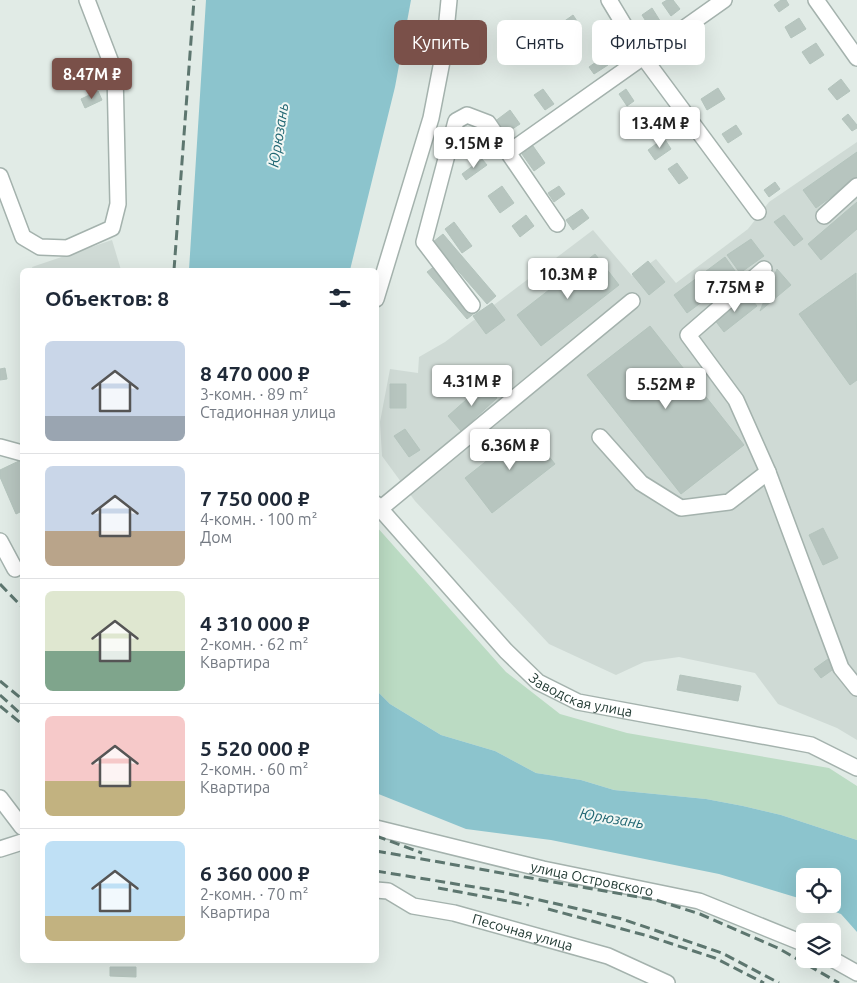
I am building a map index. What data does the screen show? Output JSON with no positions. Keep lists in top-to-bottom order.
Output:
{
  "streets": {
    "street": ["Заводская улица", "улица Островского", "Песочная улица"]
  },
  "water": ["Юрюзань"],
  "page": {
    "chip": ["Купить", "Снять", "Фильтры"],
    "price": [
      "8.47M ₽",
      "13.4M ₽",
      "9.15M ₽",
      "10.3M ₽",
      "7.75M ₽",
      "4.31M ₽",
      "5.52M ₽",
      "6.36M ₽"
    ],
    "heading": "Объектов: 8",
    "list": [
      {
        "name": "8 470 000 ₽",
        "note": "3-комн. · 89 m² · Стадионная улица"
      },
      {
        "name": "7 750 000 ₽",
        "note": "4-комн. · 100 m² · Дом"
      },
      {
        "name": "4 310 000 ₽",
        "note": "2-комн. · 62 m² · Квартира"
      },
      {
        "name": "5 520 000 ₽",
        "note": "2-комн. · 60 m² · Квартира"
      },
      {
        "name": "6 360 000 ₽",
        "note": "2-комн. · 70 m² · Квартира"
      }
    ]
  }
}
